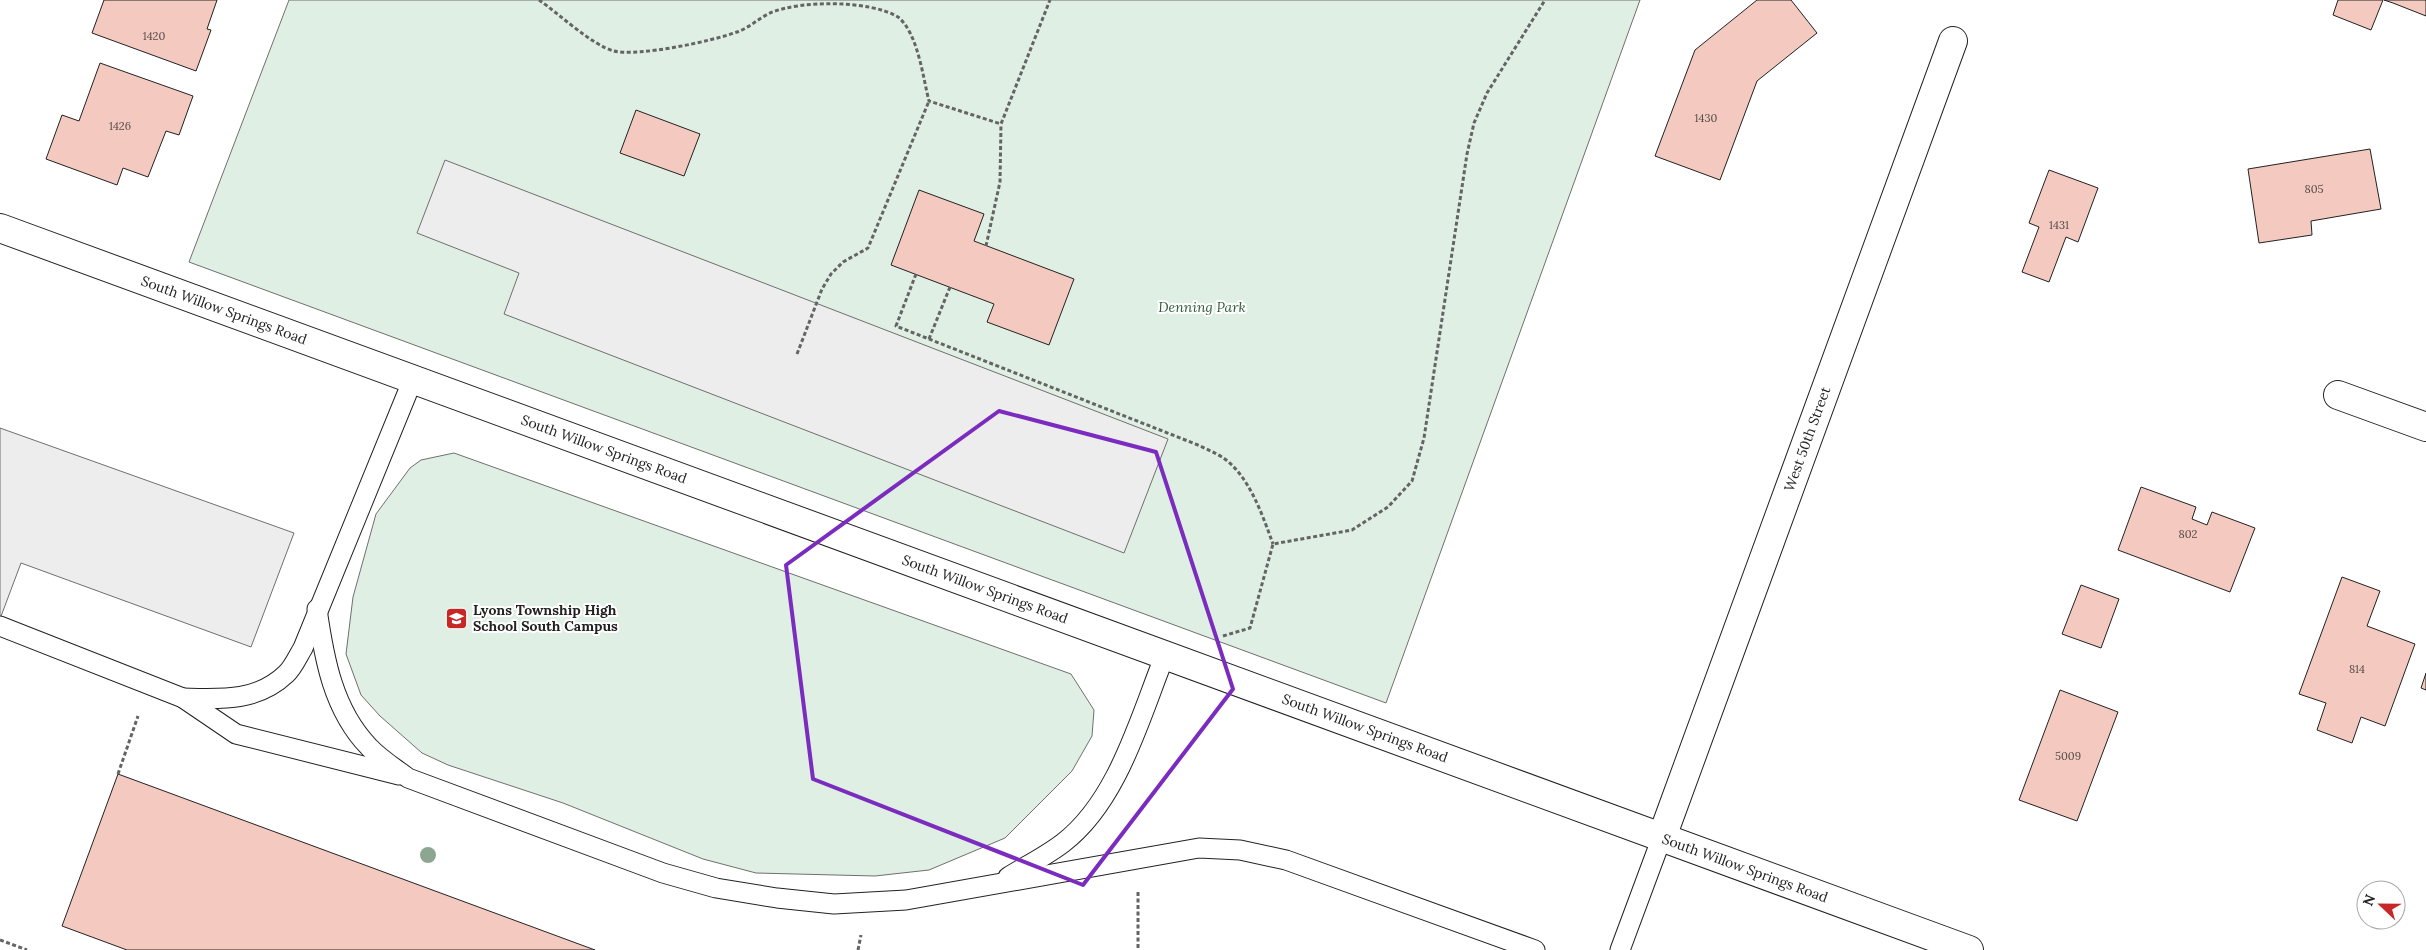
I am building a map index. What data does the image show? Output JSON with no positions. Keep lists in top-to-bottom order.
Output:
{
  "streets": {
    "street": ["South Willow Springs Road", "West 50th Street"]
  },
  "crossings": [
    ["South Willow Springs Road", "West 50th Street"]
  ],
  "parks": ["Denning Park"],
  "places": {
    "school or university": ["Lyons Township High School South Campus"]
  },
  "house_numbers": [
    "1420",
    "1430",
    "1426",
    "805",
    "1431",
    "802",
    "814",
    "5009"
  ],
  "north": "left"
}
